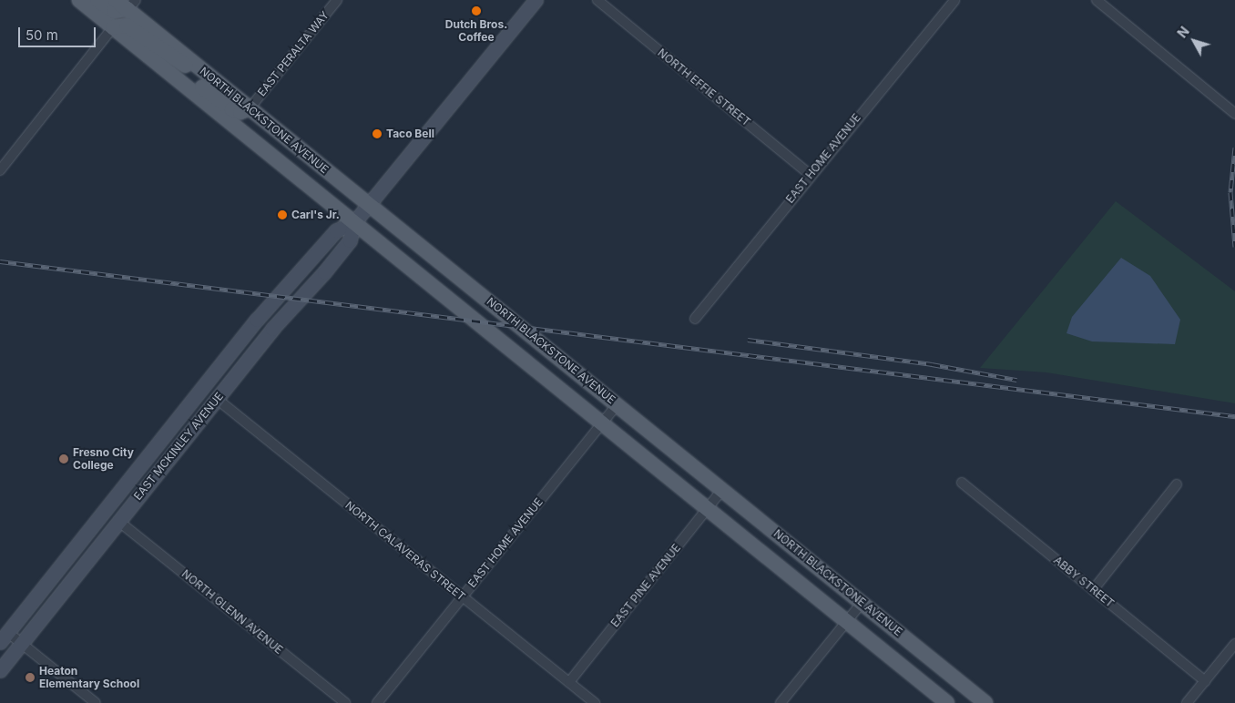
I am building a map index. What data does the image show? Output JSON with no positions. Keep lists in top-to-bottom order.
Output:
{
  "streets": {
    "main road": ["NORTH BLACKSTONE AVENUE", "EAST MCKINLEY AVENUE"],
    "street": [
      "EAST PERALTA WAY",
      "NORTH EFFIE STREET",
      "EAST HOME AVENUE",
      "NORTH CALAVERAS STREET",
      "ABBY STREET",
      "EAST PINE AVENUE",
      "NORTH GLENN AVENUE"
    ]
  },
  "crossings": [
    ["EAST PERALTA WAY", "NORTH BLACKSTONE AVENUE"],
    ["NORTH EFFIE STREET", "EAST HOME AVENUE"],
    ["NORTH BLACKSTONE AVENUE", "EAST HOME AVENUE"],
    ["NORTH BLACKSTONE AVENUE", "EAST MCKINLEY AVENUE"],
    ["NORTH BLACKSTONE AVENUE", "EAST PINE AVENUE"],
    ["EAST HOME AVENUE", "NORTH CALAVERAS STREET"],
    ["EAST MCKINLEY AVENUE", "NORTH CALAVERAS STREET"],
    ["EAST MCKINLEY AVENUE", "NORTH GLENN AVENUE"],
    ["NORTH CALAVERAS STREET", "EAST PINE AVENUE"]
  ],
  "places": [
    "Dutch Bros. Coffee",
    "Taco Bell",
    "Carl's Jr.",
    "Fresno City College",
    "Heaton Elementary School"
  ],
  "scale_bar": "50 m",
  "north": "top left"
}
